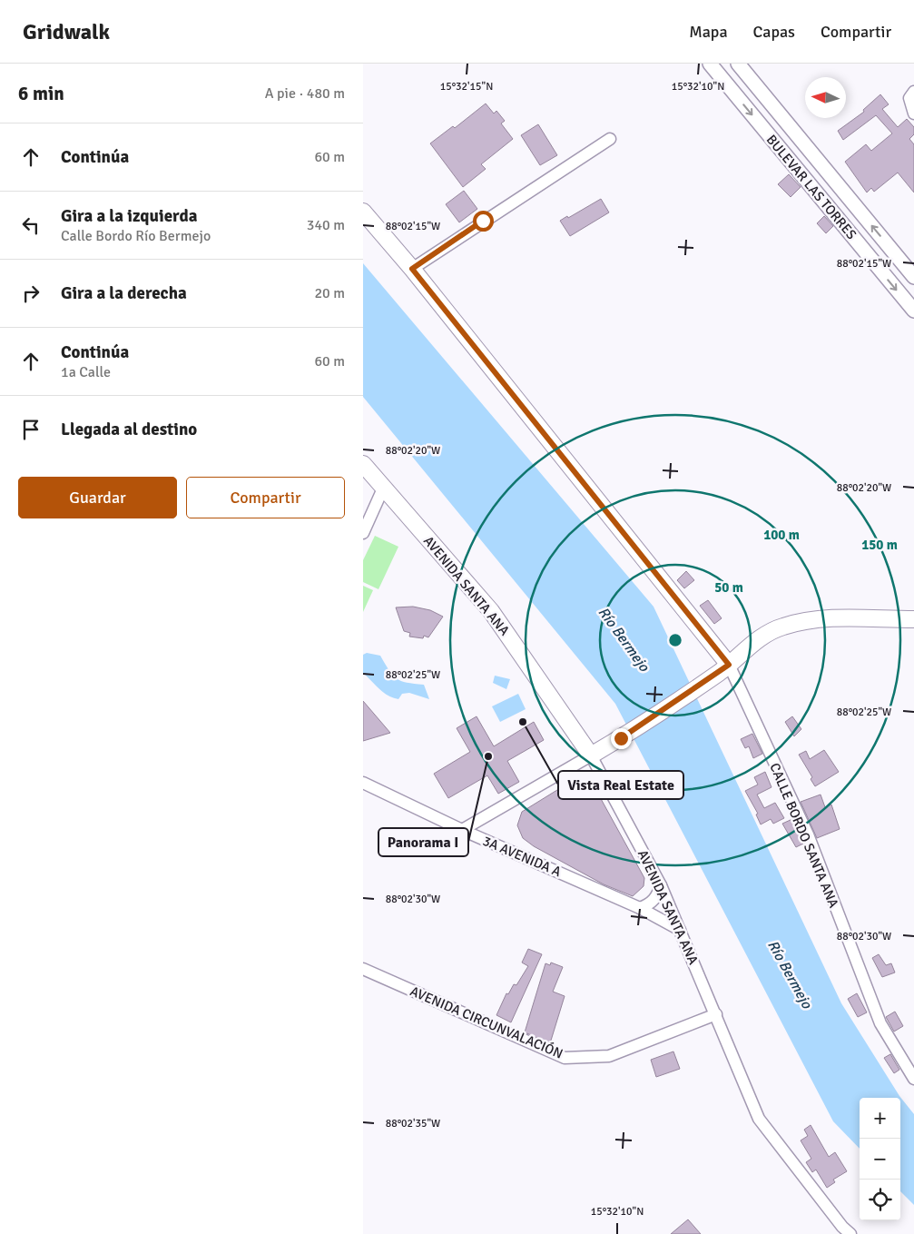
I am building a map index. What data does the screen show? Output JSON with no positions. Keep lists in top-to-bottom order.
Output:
{
  "streets": {
    "main road": ["AVENIDA SANTA ANA"],
    "street": [
      "BULEVAR LAS TORRES",
      "CALLE BORDO SANTA ANA",
      "3A AVENIDA A",
      "AVENIDA CIRCUNVALACIÓN"
    ]
  },
  "crossings": [
    ["AVENIDA SANTA ANA", "3A AVENIDA A"],
    ["AVENIDA SANTA ANA", "AVENIDA CIRCUNVALACIÓN"]
  ],
  "water": ["Río Bermejo"],
  "places": ["Vista Real Estate", "Panorama I"],
  "north": "left",
  "page": {
    "header": "Gridwalk",
    "nav": ["Mapa", "Capas", "Compartir"],
    "heading": ["6 min", "A pie · 480 m"],
    "list": [
      ["Continúa", "60 m"],
      ["Gira a la izquierda", "Calle Bordo Río Bermejo", "340 m"],
      ["Gira a la derecha", "20 m"],
      ["Continúa", "1a Calle", "60 m"],
      "Llegada al destino"
    ],
    "buttons": ["Guardar", "Compartir"],
    "map_buttons": ["+", "−"]
  },
  "coordinates": [
    "15°32'15\"N",
    "15°32'10\"N",
    "88°02'15\"W",
    "88°02'20\"W",
    "88°02'25\"W",
    "88°02'30\"W",
    "88°02'35\"W"
  ],
  "rings": ["100 m", "150 m", "50 m"]
}
